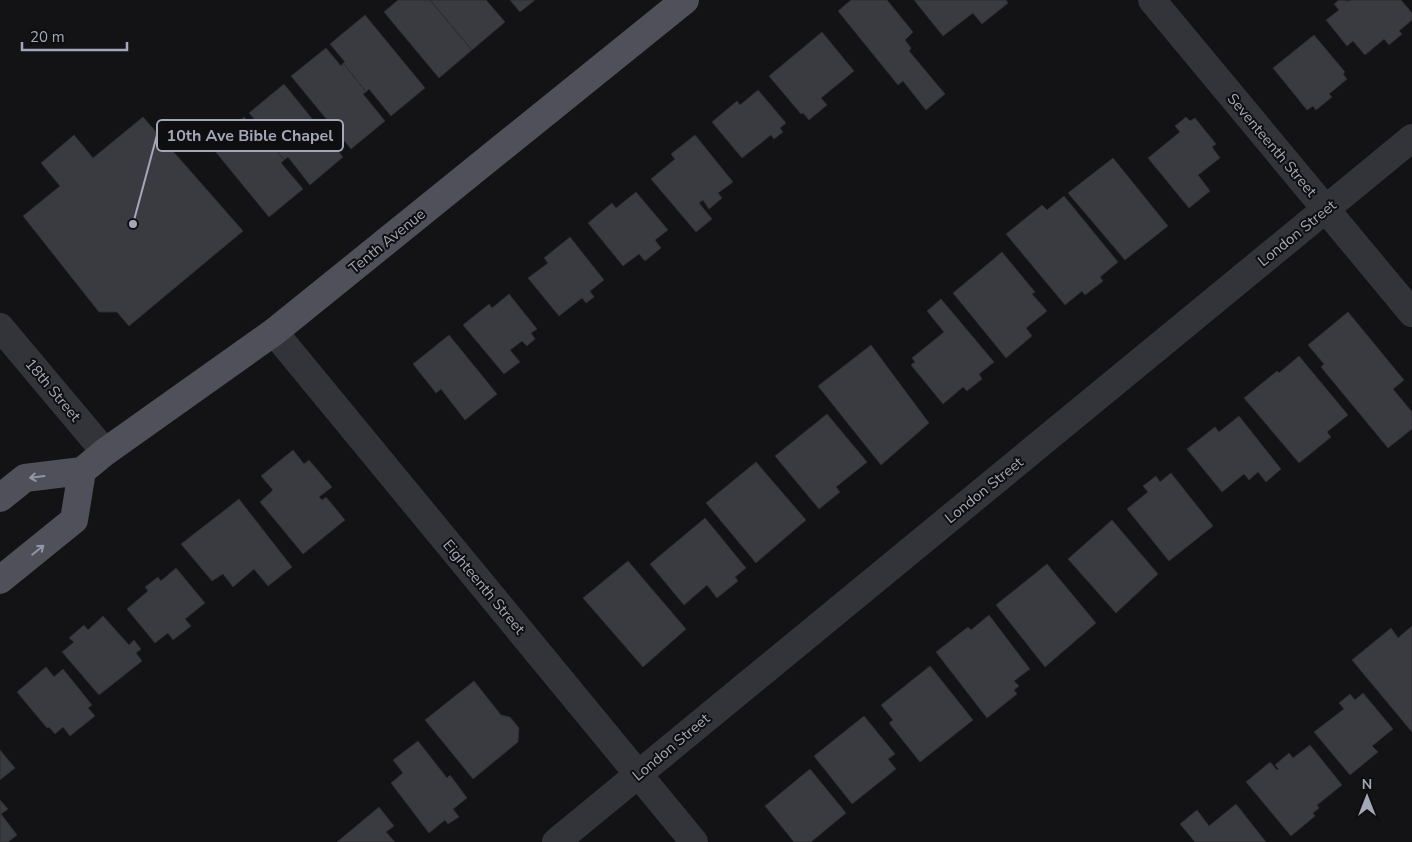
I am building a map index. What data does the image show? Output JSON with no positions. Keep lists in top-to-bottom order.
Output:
{
  "streets": {
    "main road": ["Tenth Avenue"],
    "street": [
      "Seventeenth Street",
      "London Street",
      "18th Street",
      "Eighteenth Street"
    ]
  },
  "crossings": [
    ["Seventeenth Street", "London Street"],
    ["London Street", "Eighteenth Street"],
    ["Tenth Avenue", "18th Street"],
    ["Tenth Avenue", "Eighteenth Street"]
  ],
  "places": ["10th Ave Bible Chapel"],
  "scale_bar": "20 m",
  "north": "top"
}
